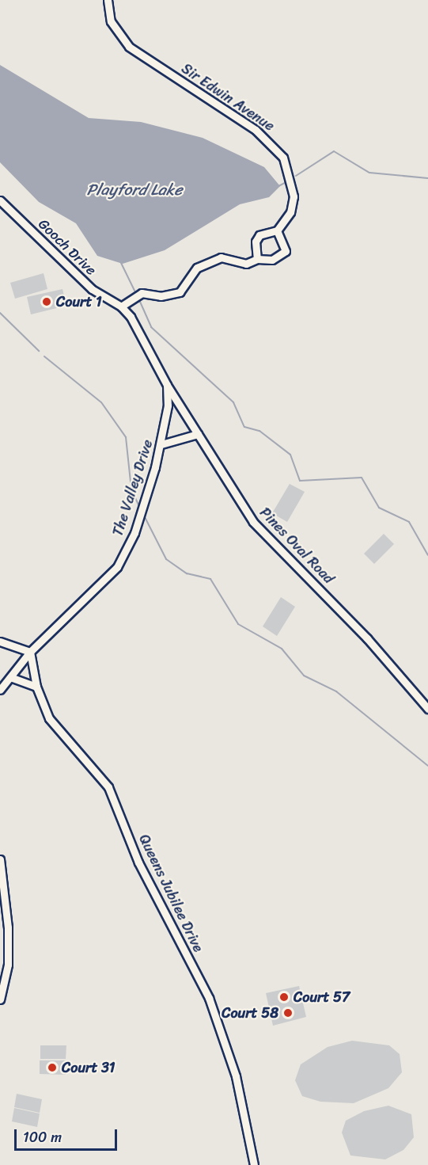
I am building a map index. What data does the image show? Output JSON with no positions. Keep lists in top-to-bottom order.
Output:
{
  "streets": {
    "street": [
      "Sir Edwin Avenue",
      "Gooch Drive",
      "The Valley Drive",
      "Pines Oval Road",
      "Queens Jubilee Drive"
    ]
  },
  "crossings": [
    ["The Valley Drive", "Pines Oval Road"],
    ["The Valley Drive", "Queens Jubilee Drive"]
  ],
  "water": ["Playford Lake"],
  "places": [
    "Court 1",
    "Court 57",
    "Court 58",
    "Court 31"
  ],
  "scale_bar": "100 m"
}
